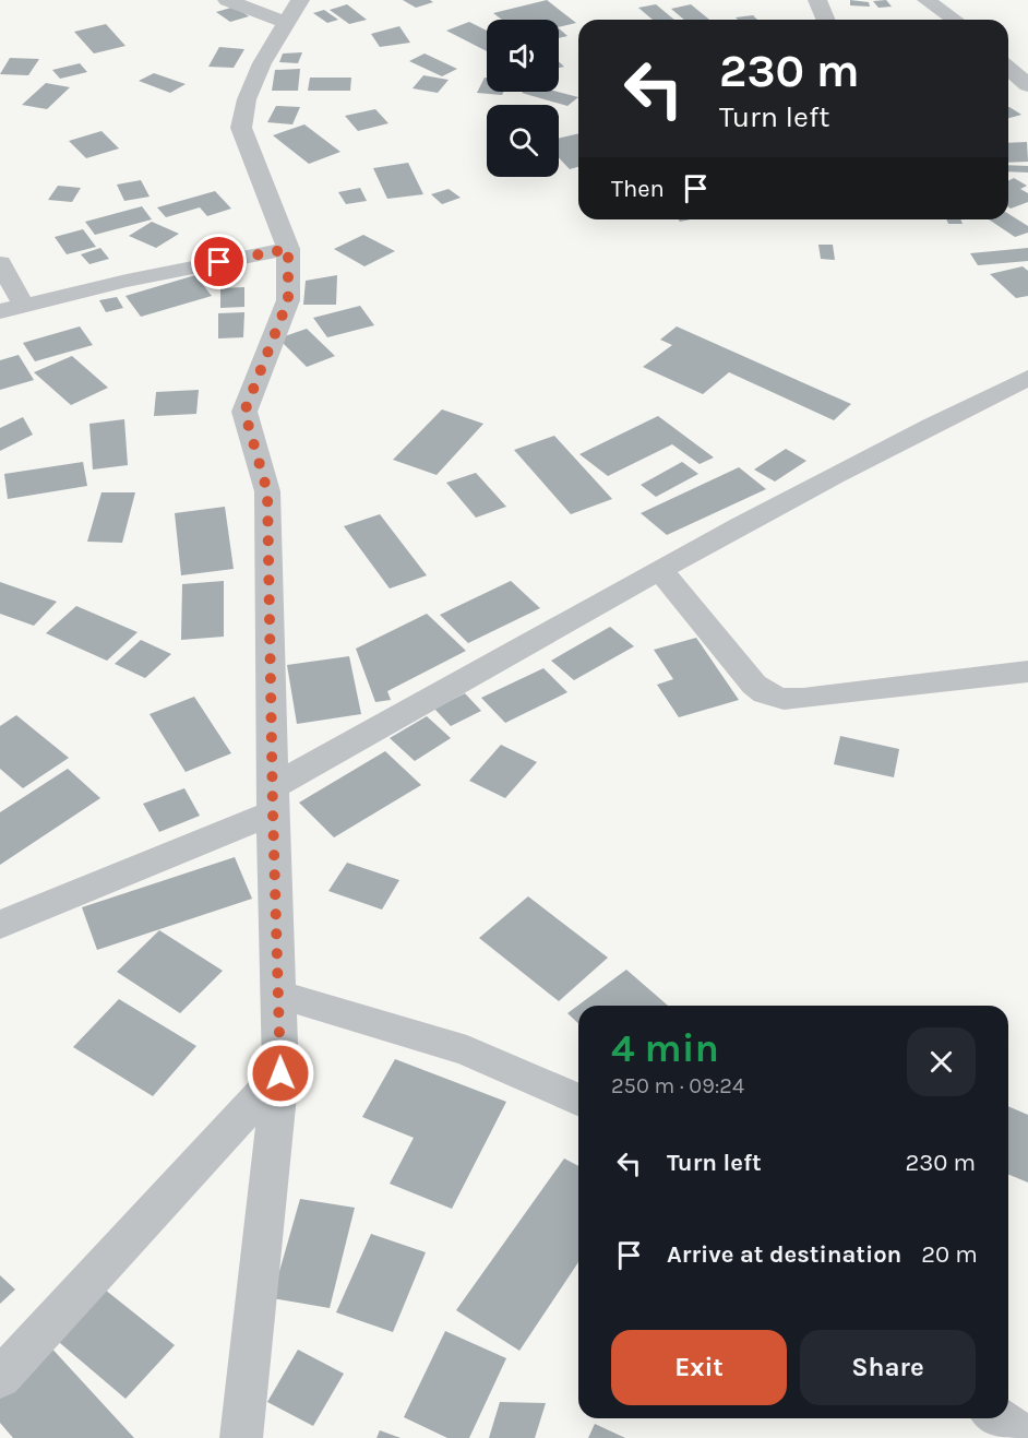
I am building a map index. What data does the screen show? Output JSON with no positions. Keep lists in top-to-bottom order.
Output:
{
  "page": {
    "turn": ["230 m", "Turn left"],
    "then": "Then",
    "heading": ["4 min", "250 m · 09:24"],
    "list": [
      {
        "name": "Turn left",
        "value": "230 m"
      },
      {
        "name": "Arrive at destination",
        "value": "20 m"
      }
    ],
    "buttons": ["Exit", "Share"]
  }
}
